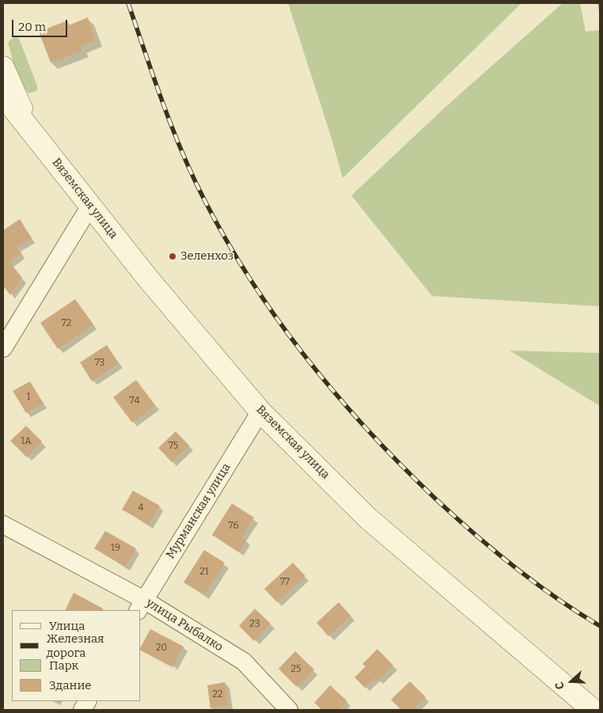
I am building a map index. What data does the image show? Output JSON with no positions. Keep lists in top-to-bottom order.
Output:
{
  "streets": {
    "main road": ["Вяземская улица"],
    "street": ["Мурманская улица", "улица Рыбалко"]
  },
  "crossings": [
    ["Вяземская улица", "Мурманская улица"],
    ["Мурманская улица", "улица Рыбалко"]
  ],
  "places": ["Зеленхоз"],
  "house_numbers": [
    "72",
    "73",
    "1",
    "74",
    "1А",
    "75",
    "4",
    "76",
    "19",
    "21",
    "77",
    "23",
    "20",
    "25",
    "22"
  ],
  "legend": [
    "Улица",
    "Железная дорога",
    "Парк",
    "Здание"
  ],
  "scale_bar": "20 m",
  "north": "left"
}
